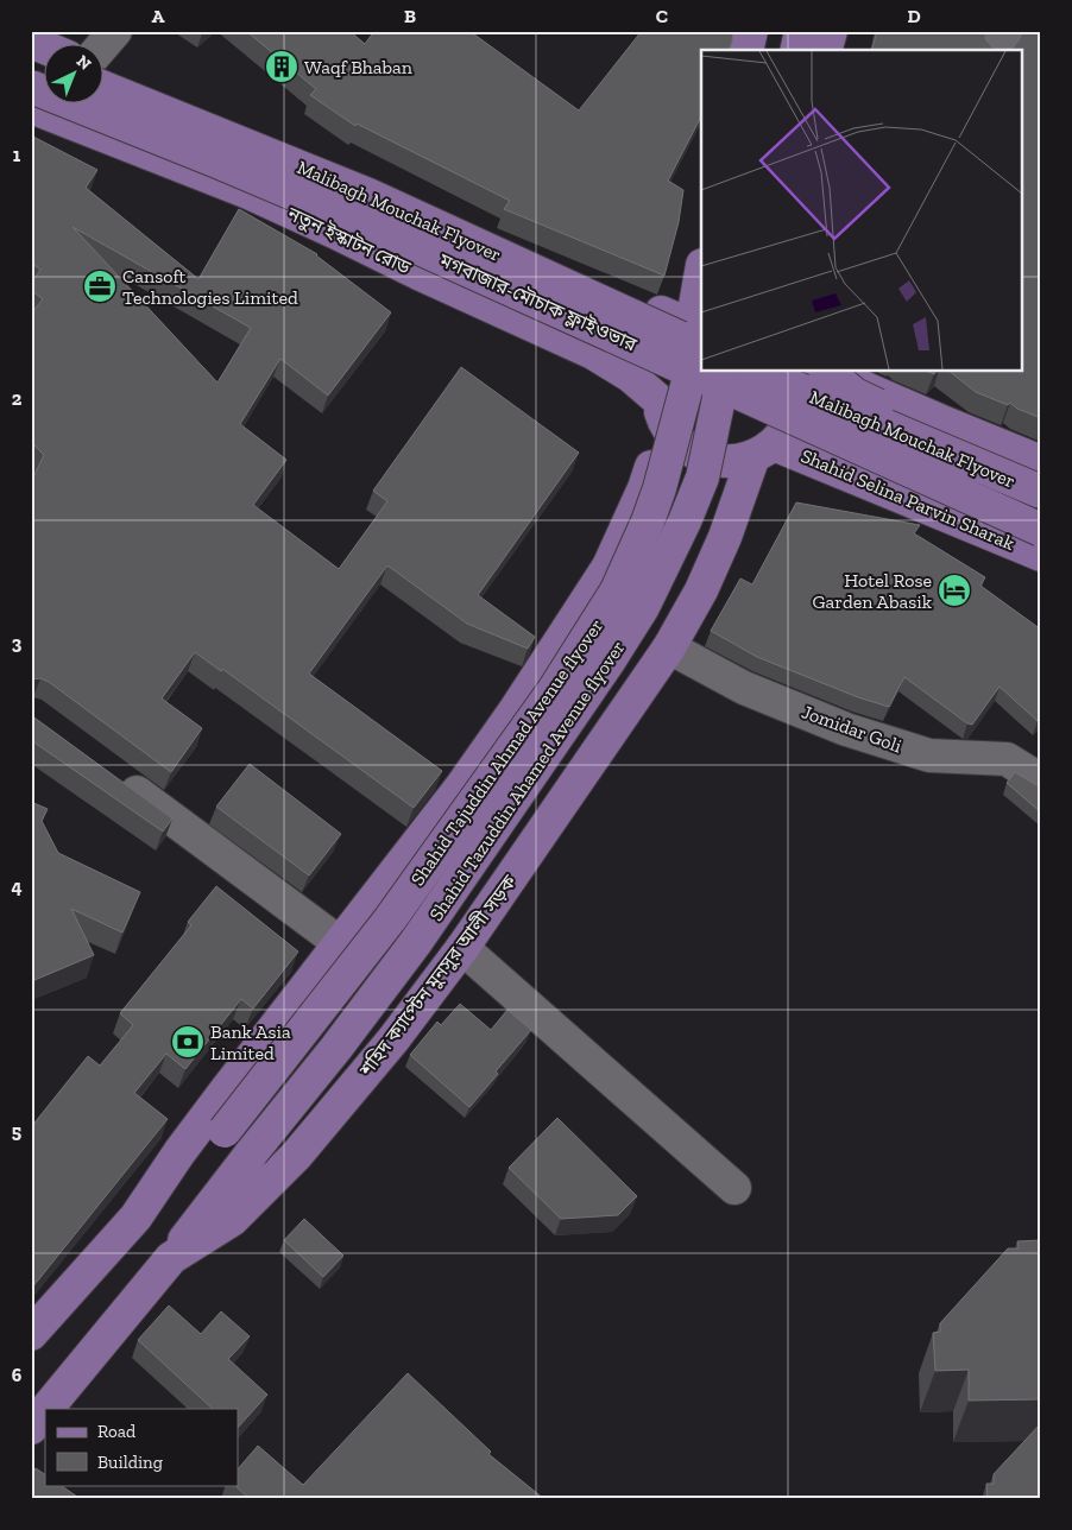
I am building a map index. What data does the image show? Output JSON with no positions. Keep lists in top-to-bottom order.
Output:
{
  "streets": {
    "main road": [
      "Malibagh Mouchak Flyover",
      "নতুন ইস্কাটন রোড",
      "মগবাজার-মৌচাক ফ্লাইওভার",
      "Shahid Selina Parvin Sharak",
      "Shahid Tajuddin Ahmad Avenue flyover",
      "Shahid Tazuddin Ahamed Avenue flyover",
      "শহিদ ক্যাপ্টেন মুনসুর আলী সড়ক"
    ],
    "street": ["Jomidar Goli"]
  },
  "crossings": [
    ["Malibagh Mouchak Flyover", "Shahid Tajuddin Ahmad Avenue flyover"],
    ["নতুন ইস্কাটন রোড", "Shahid Selina Parvin Sharak"],
    ["নতুন ইস্কাটন রোড", "শহিদ ক্যাপ্টেন মুনসুর আলী সড়ক"],
    ["Shahid Selina Parvin Sharak", "শহিদ ক্যাপ্টেন মুনসুর আলী সড়ক"],
    ["Jomidar Goli", "শহিদ ক্যাপ্টেন মুনসুর আলী সড়ক"],
    ["Shahid Tazuddin Ahamed Avenue flyover", "শহিদ ক্যাপ্টেন মুনসুর আলী সড়ক"]
  ],
  "places": {
    "building": ["Waqf Bhaban"],
    "office": ["Cansoft Technologies Limited"],
    "hotel": ["Hotel Rose Garden Abasik"],
    "bank": ["Bank Asia Limited"]
  },
  "legend": ["Road", "Building"],
  "north": "top right",
  "grid": {
    "columns": [
      "A",
      "B",
      "C",
      "D"
    ],
    "rows": [
      "1",
      "2",
      "3",
      "4",
      "5",
      "6"
    ]
  }
}
